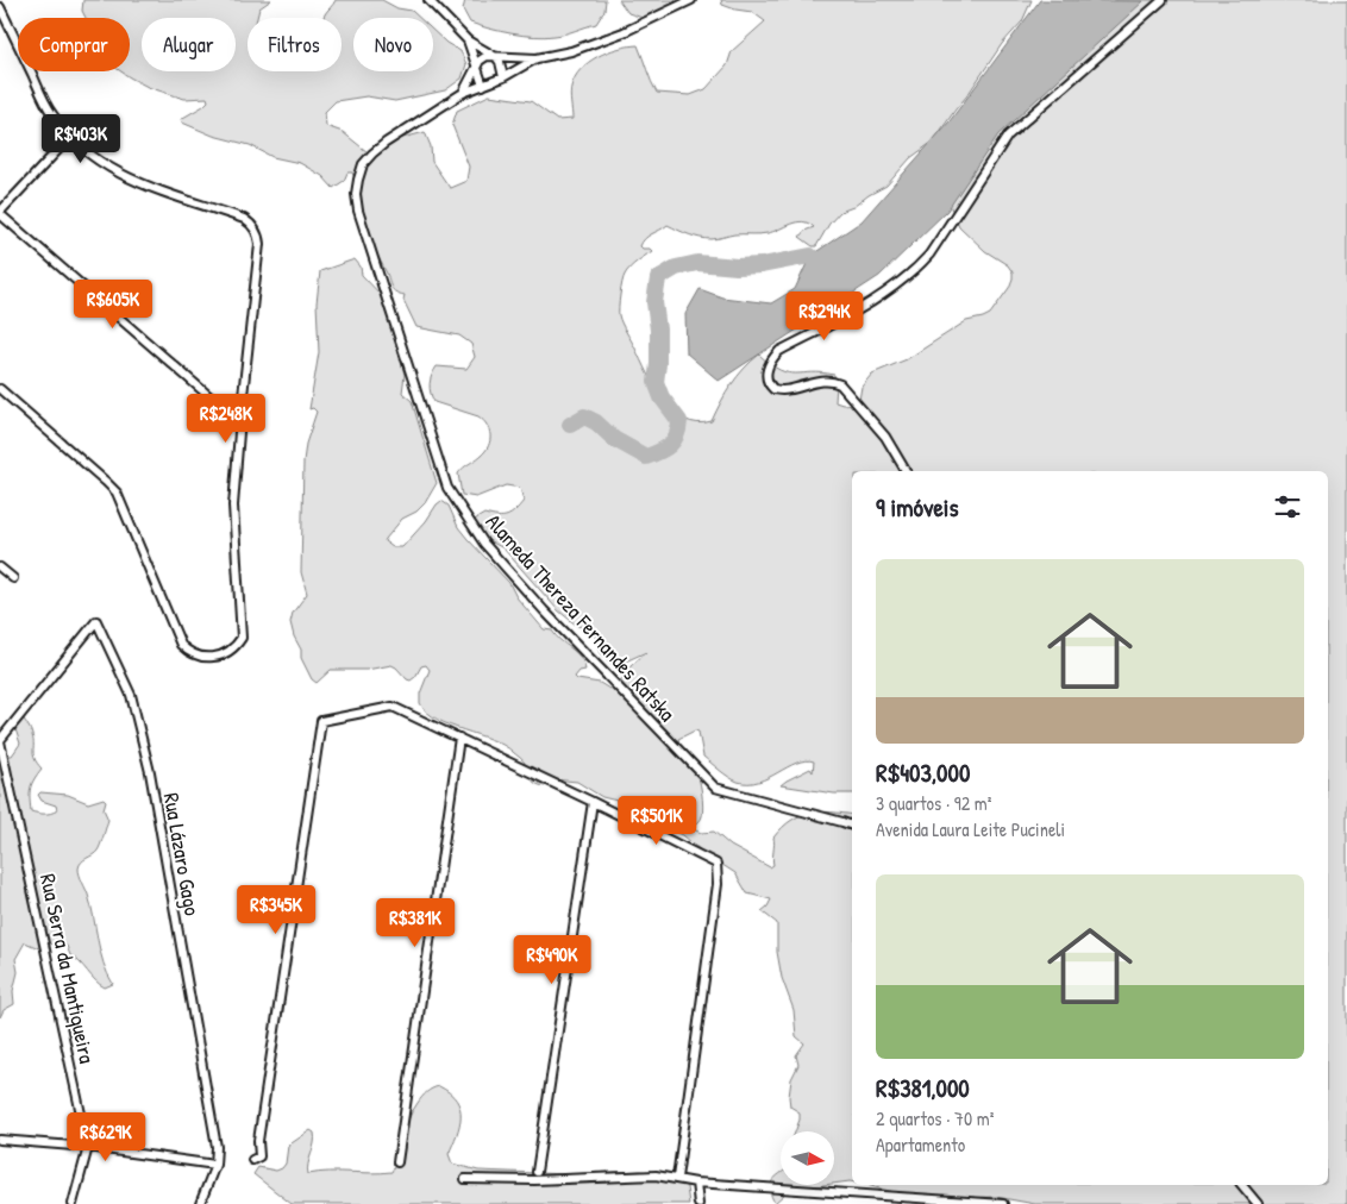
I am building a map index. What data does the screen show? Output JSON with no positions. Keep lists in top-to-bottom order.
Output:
{
  "streets": {
    "street": ["Alameda Thereza Fernandes Ratska", "Rua Lázaro Gago", "Rua Serra da Mantiqueira"]
  },
  "crossings": [
    ["Rua Lázaro Gago", "Rua Serra da Mantiqueira"]
  ],
  "north": "right",
  "page": {
    "chip": [
      "Comprar",
      "Alugar",
      "Filtros",
      "Novo"
    ],
    "price": [
      "R$403K",
      "R$605K",
      "R$294K",
      "R$248K",
      "R$501K",
      "R$345K",
      "R$381K",
      "R$490K",
      "R$629K"
    ],
    "heading": "9 imóveis",
    "list": [
      {
        "name": "R$403,000",
        "note": "3 quartos · 92 m² · Avenida Laura Leite Pucineli"
      },
      {
        "name": "R$381,000",
        "note": "2 quartos · 70 m² · Apartamento"
      }
    ]
  }
}
